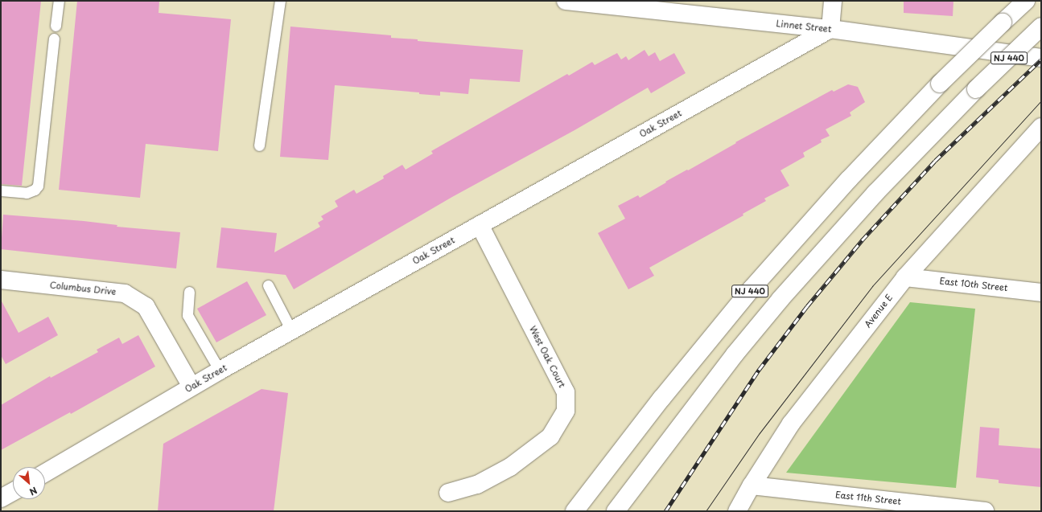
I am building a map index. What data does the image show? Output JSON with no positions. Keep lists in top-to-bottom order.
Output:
{
  "streets": {
    "main road": [
      "Linnet Street",
      "NJ 440",
      "Oak Street",
      "East 10th Street",
      "Columbus Drive",
      "Avenue E",
      "West Oak Court",
      "East 11th Street"
    ]
  },
  "crossings": [
    ["Linnet Street", "Oak Street"],
    ["Oak Street", "Columbus Drive"],
    ["Oak Street", "West Oak Court"],
    ["East 10th Street", "Avenue E"],
    ["Avenue E", "East 11th Street"]
  ],
  "north": "bottom right"
}
